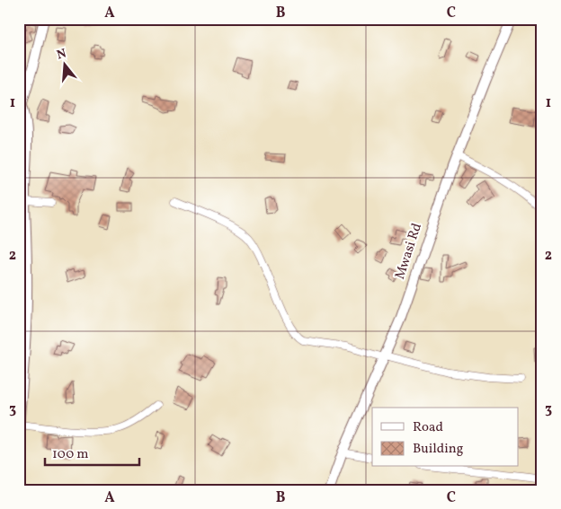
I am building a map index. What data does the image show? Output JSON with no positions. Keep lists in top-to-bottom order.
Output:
{
  "streets": {
    "street": ["Mwasi Rd"]
  },
  "legend": ["Road", "Building"],
  "scale_bar": "100 m",
  "north": "top",
  "grid": {
    "columns": ["A", "B", "C"],
    "rows": ["1", "2", "3"]
  }
}
